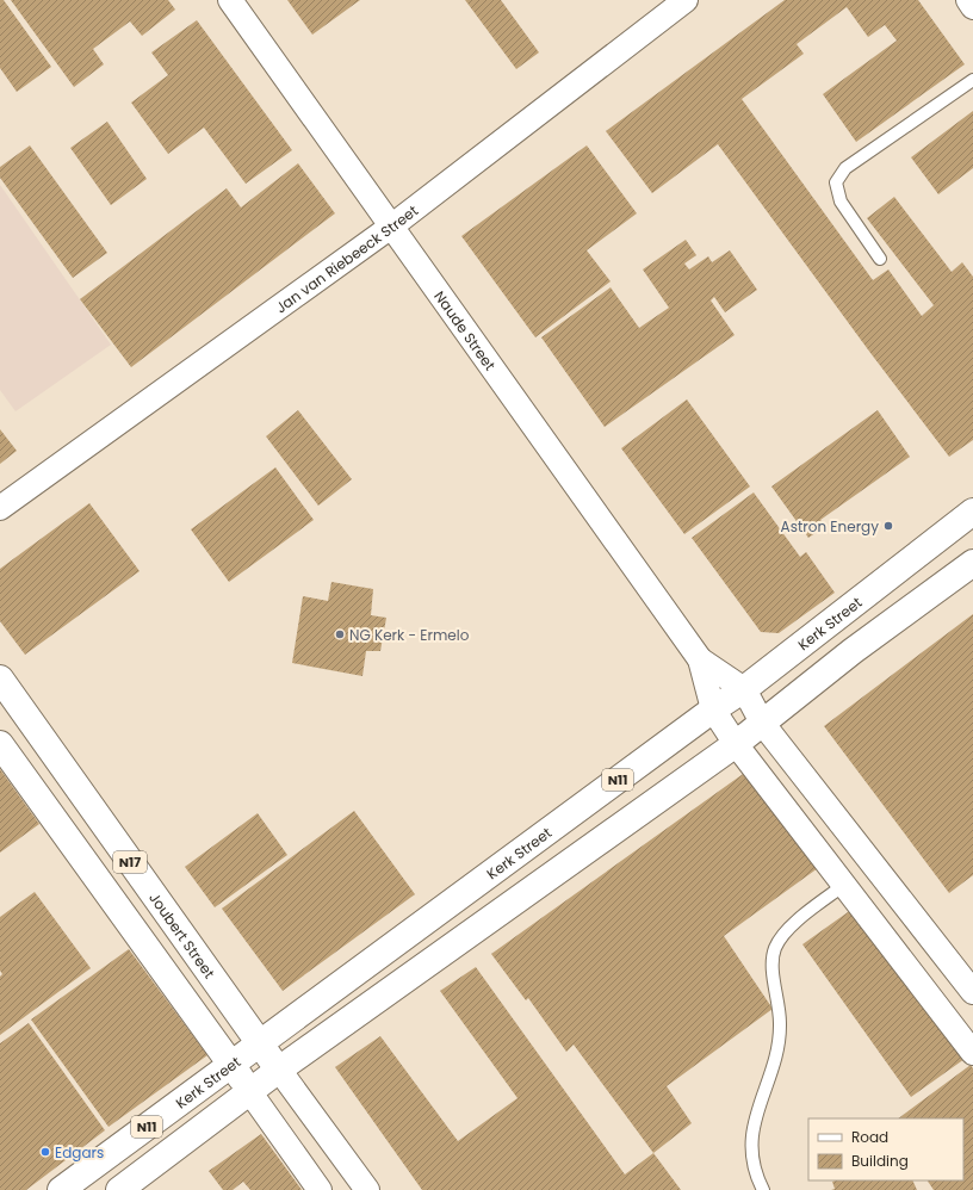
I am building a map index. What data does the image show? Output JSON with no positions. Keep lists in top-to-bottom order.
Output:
{
  "streets": {
    "highway": [
      "Kerk Street",
      "N11",
      "N17",
      "Joubert Street"
    ],
    "street": ["Jan van Riebeeck Street", "Naude Street"]
  },
  "crossings": [
    ["Jan van Riebeeck Street", "Naude Street"],
    ["Naude Street", "Kerk Street"],
    ["Naude Street", "N11"],
    ["Kerk Street", "N17"],
    ["Kerk Street", "Joubert Street"],
    ["N11", "N17"],
    ["N11", "Joubert Street"]
  ],
  "places": ["Astron Energy", "NG Kerk - Ermelo", "Edgars"],
  "legend": ["Road", "Building"]
}
